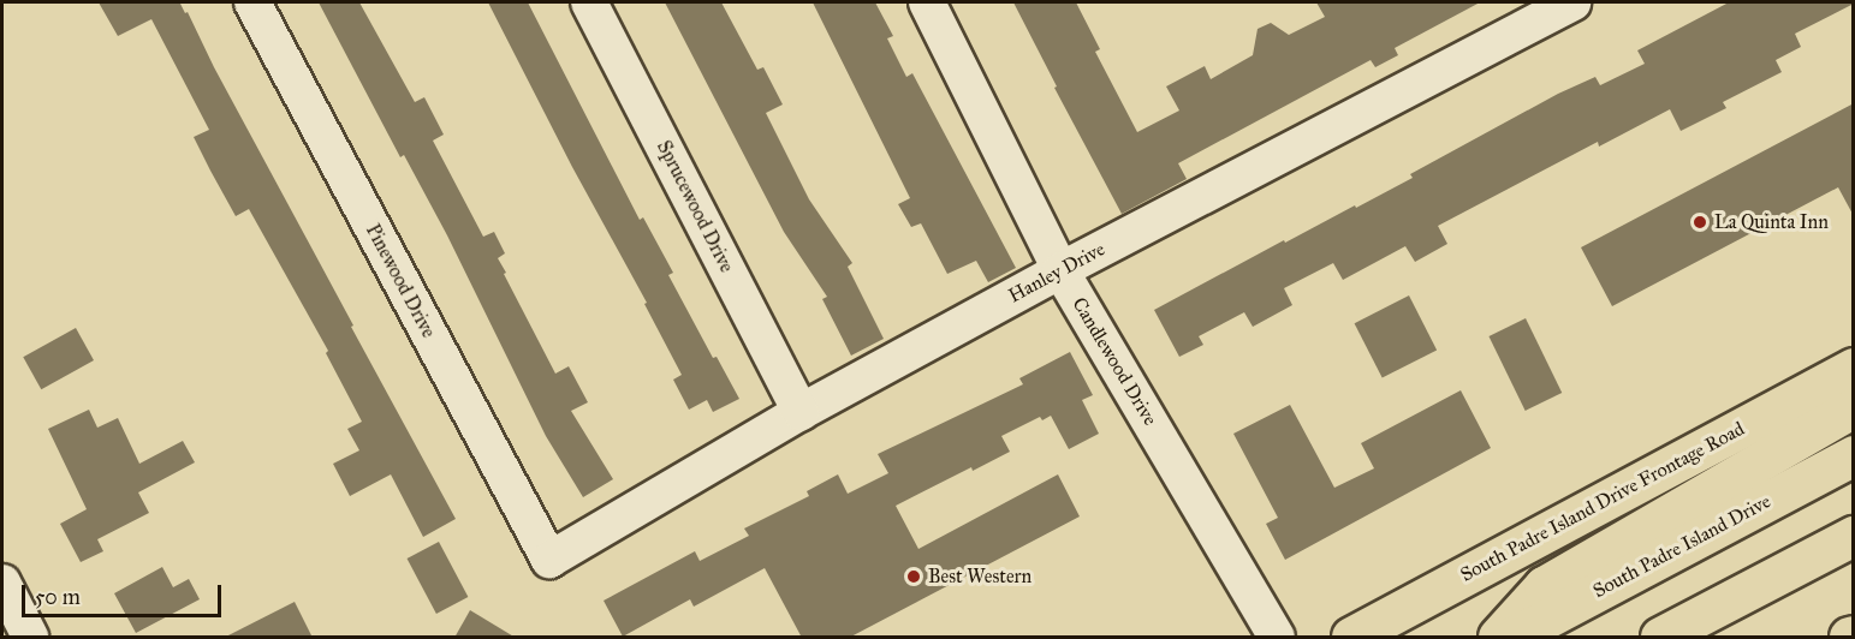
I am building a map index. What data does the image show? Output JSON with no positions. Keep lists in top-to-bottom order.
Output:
{
  "streets": {
    "main road": ["South Padre Island Drive Frontage Road", "South Padre Island Drive"],
    "street": [
      "Sprucewood Drive",
      "Hanley Drive",
      "Pinewood Drive",
      "Candlewood Drive"
    ]
  },
  "crossings": [
    ["Sprucewood Drive", "Hanley Drive"],
    ["Hanley Drive", "Pinewood Drive"],
    ["Hanley Drive", "Candlewood Drive"]
  ],
  "places": ["La Quinta Inn", "Best Western"],
  "scale_bar": "50 m"
}
